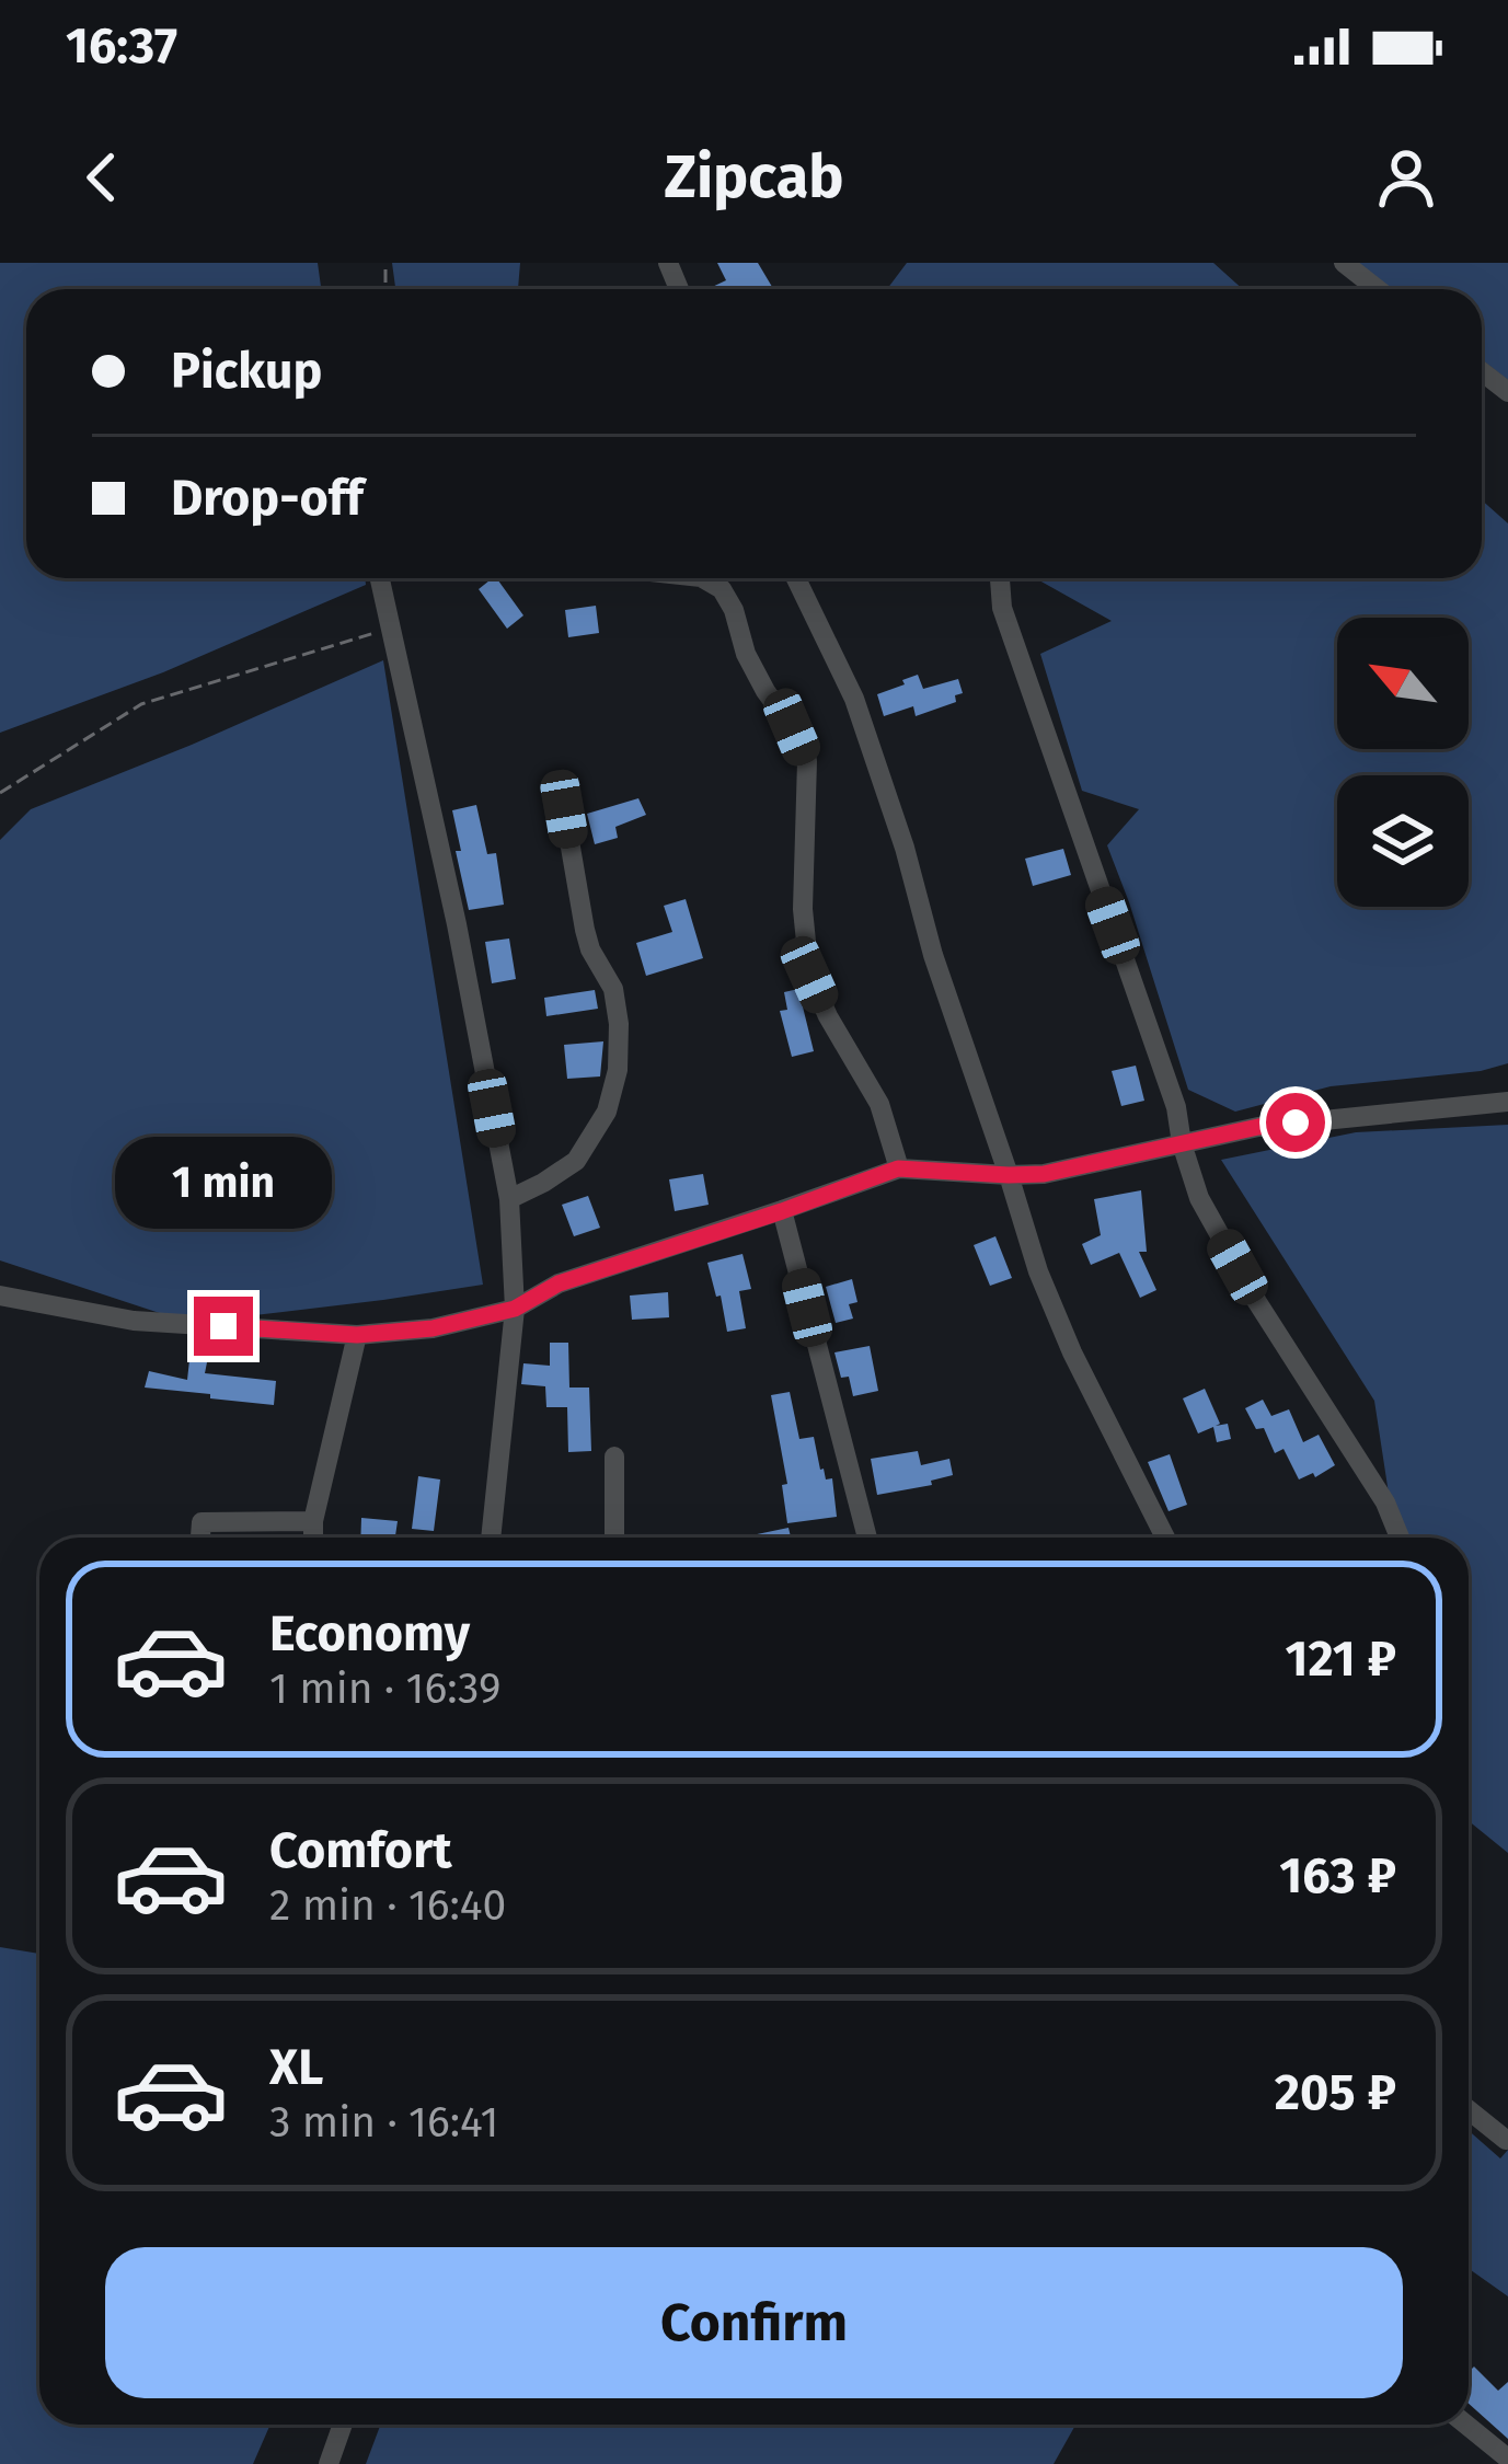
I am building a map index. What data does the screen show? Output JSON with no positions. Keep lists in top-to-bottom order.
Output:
{
  "north": "top left",
  "page": {
    "status": "16:37",
    "header": "Zipcab",
    "banner": ["Pickup", "Drop-off"],
    "bubble": "1 min",
    "list": [
      {
        "name": "Economy",
        "note": "1 min · 16:39",
        "value": "121 ₽"
      },
      {
        "name": "Comfort",
        "note": "2 min · 16:40",
        "value": "163 ₽"
      },
      {
        "name": "XL",
        "note": "3 min · 16:41",
        "value": "205 ₽"
      }
    ],
    "buttons": "Confirm"
  }
}
